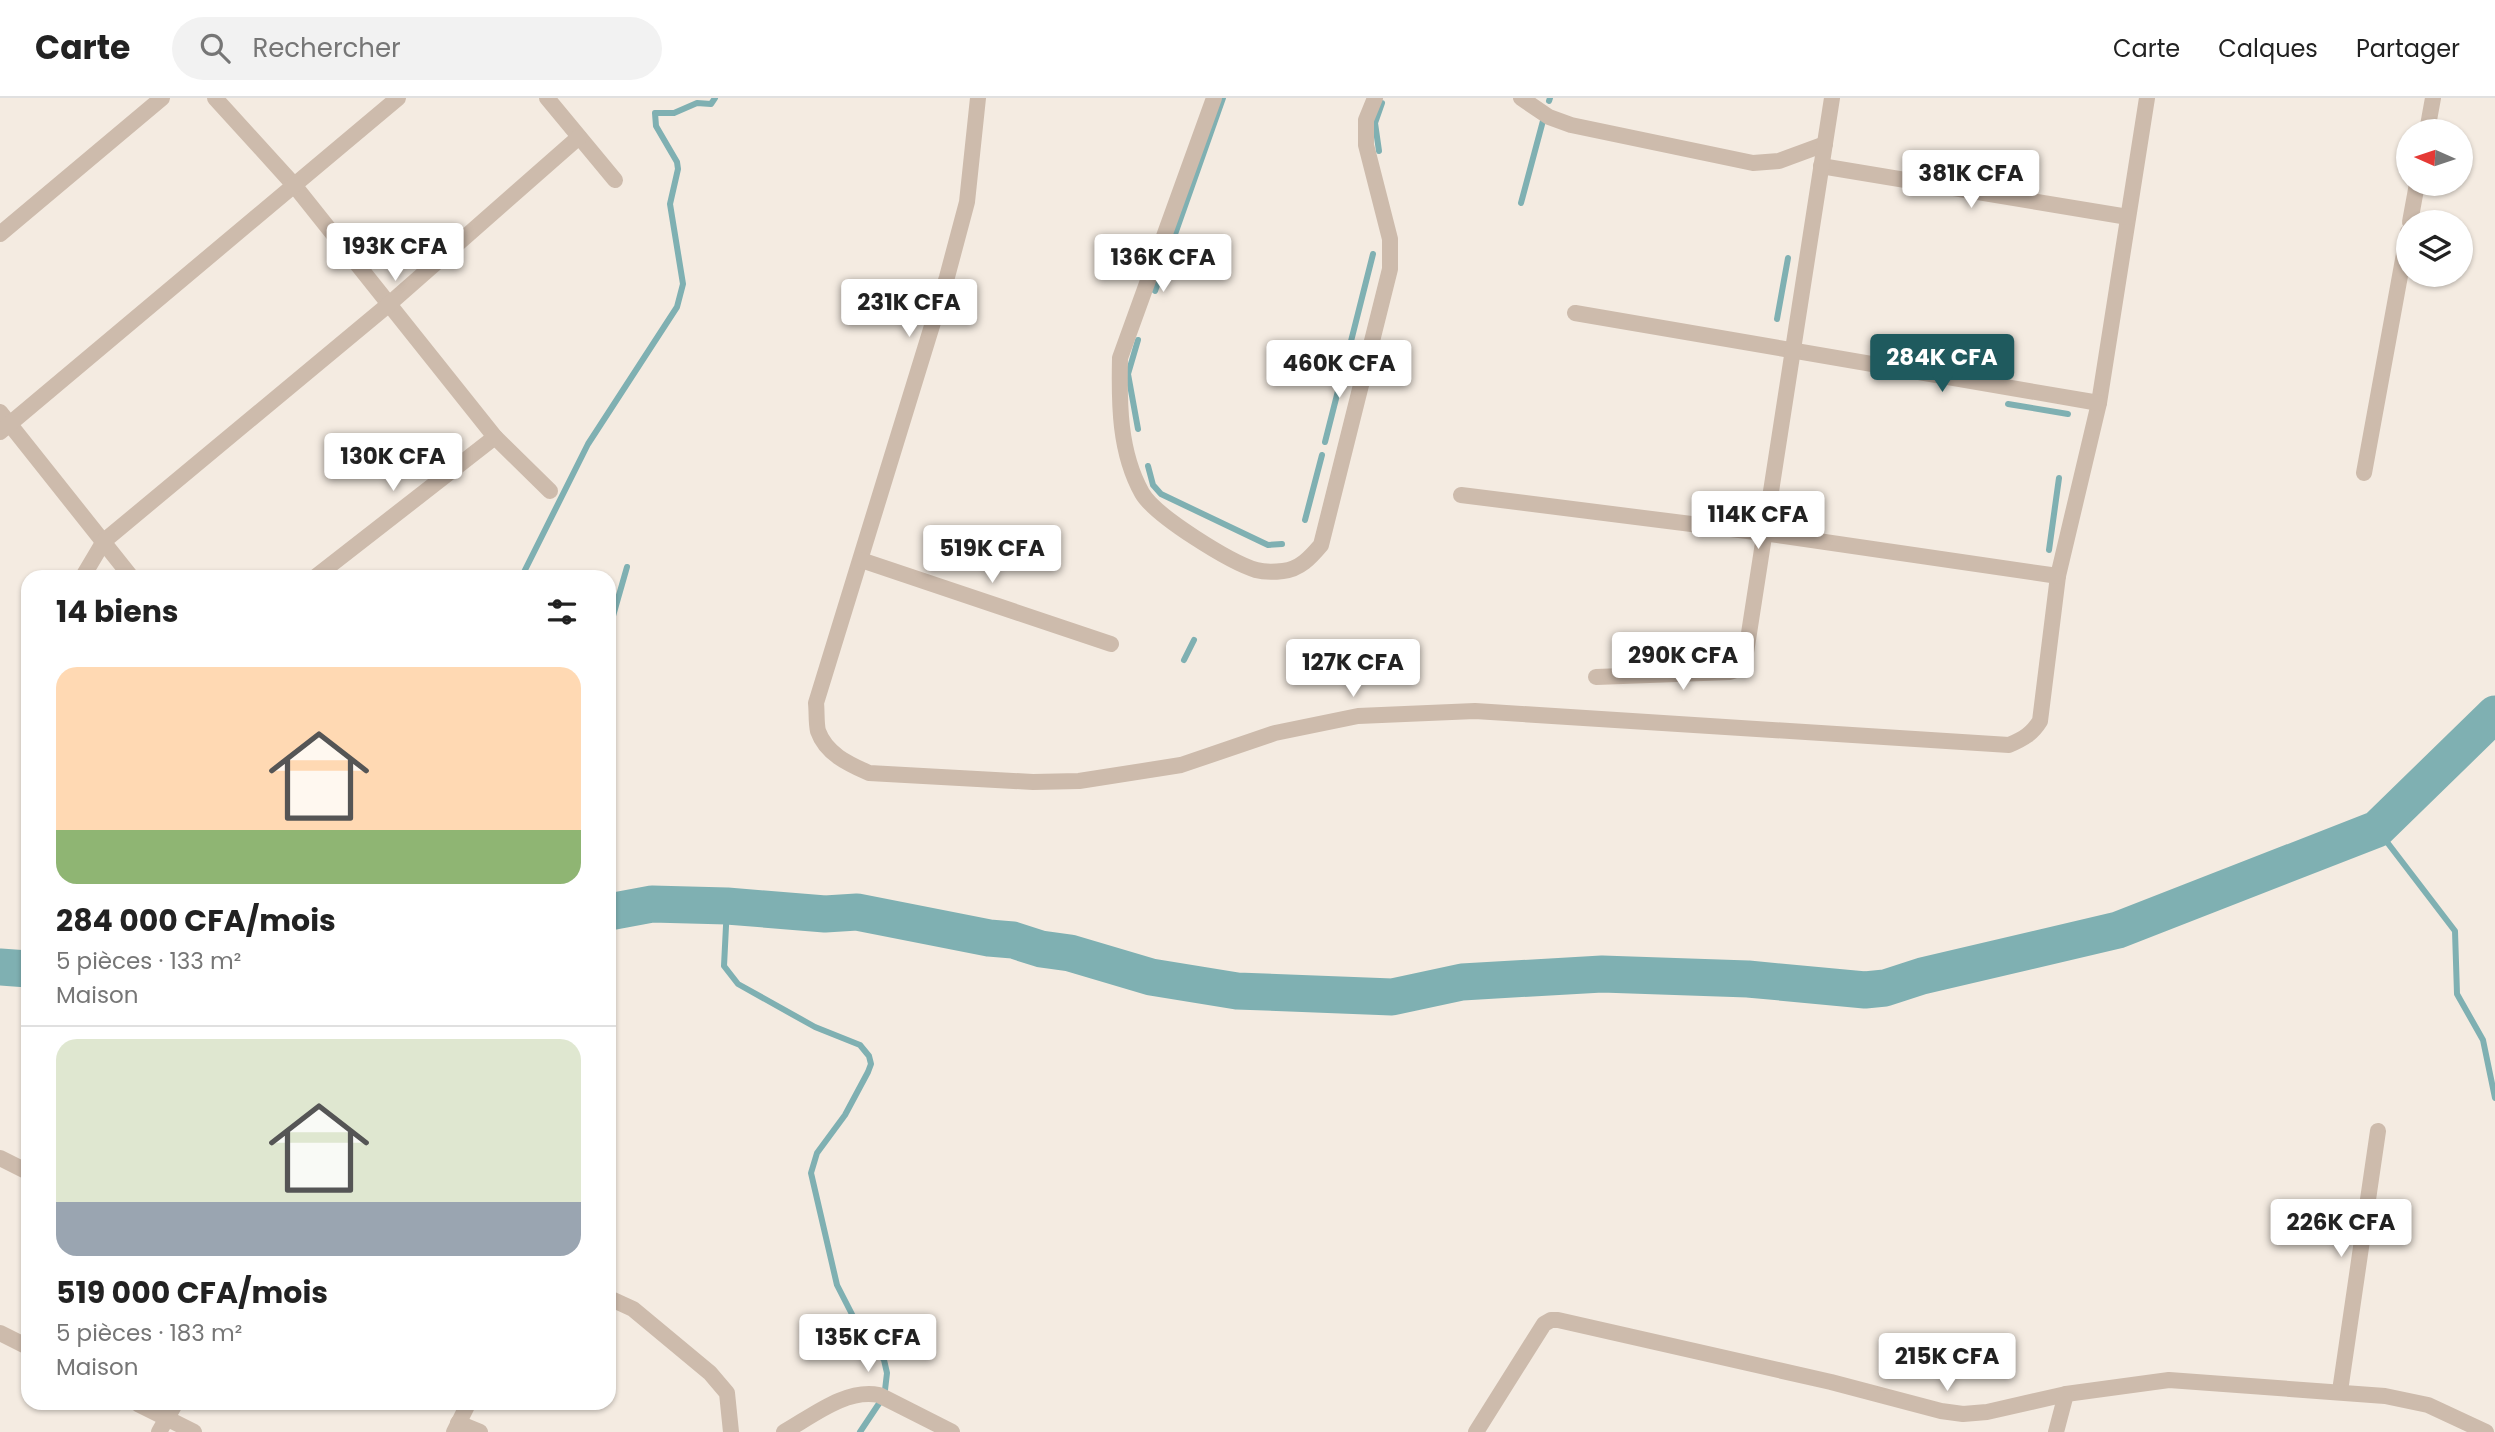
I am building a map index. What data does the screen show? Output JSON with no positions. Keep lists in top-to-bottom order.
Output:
{
  "north": "left",
  "page": {
    "header": "Carte",
    "search": "Rechercher",
    "nav": ["Carte", "Calques", "Partager"],
    "price": [
      "381K CFA",
      "193K CFA",
      "136K CFA",
      "231K CFA",
      "284K CFA",
      "460K CFA",
      "130K CFA",
      "114K CFA",
      "519K CFA",
      "290K CFA",
      "127K CFA",
      "226K CFA",
      "135K CFA",
      "215K CFA"
    ],
    "heading": "14 biens",
    "list": [
      {
        "name": "284 000 CFA/mois",
        "note": "5 pièces · 133 m² · Maison"
      },
      {
        "name": "519 000 CFA/mois",
        "note": "5 pièces · 183 m² · Maison"
      }
    ]
  }
}
